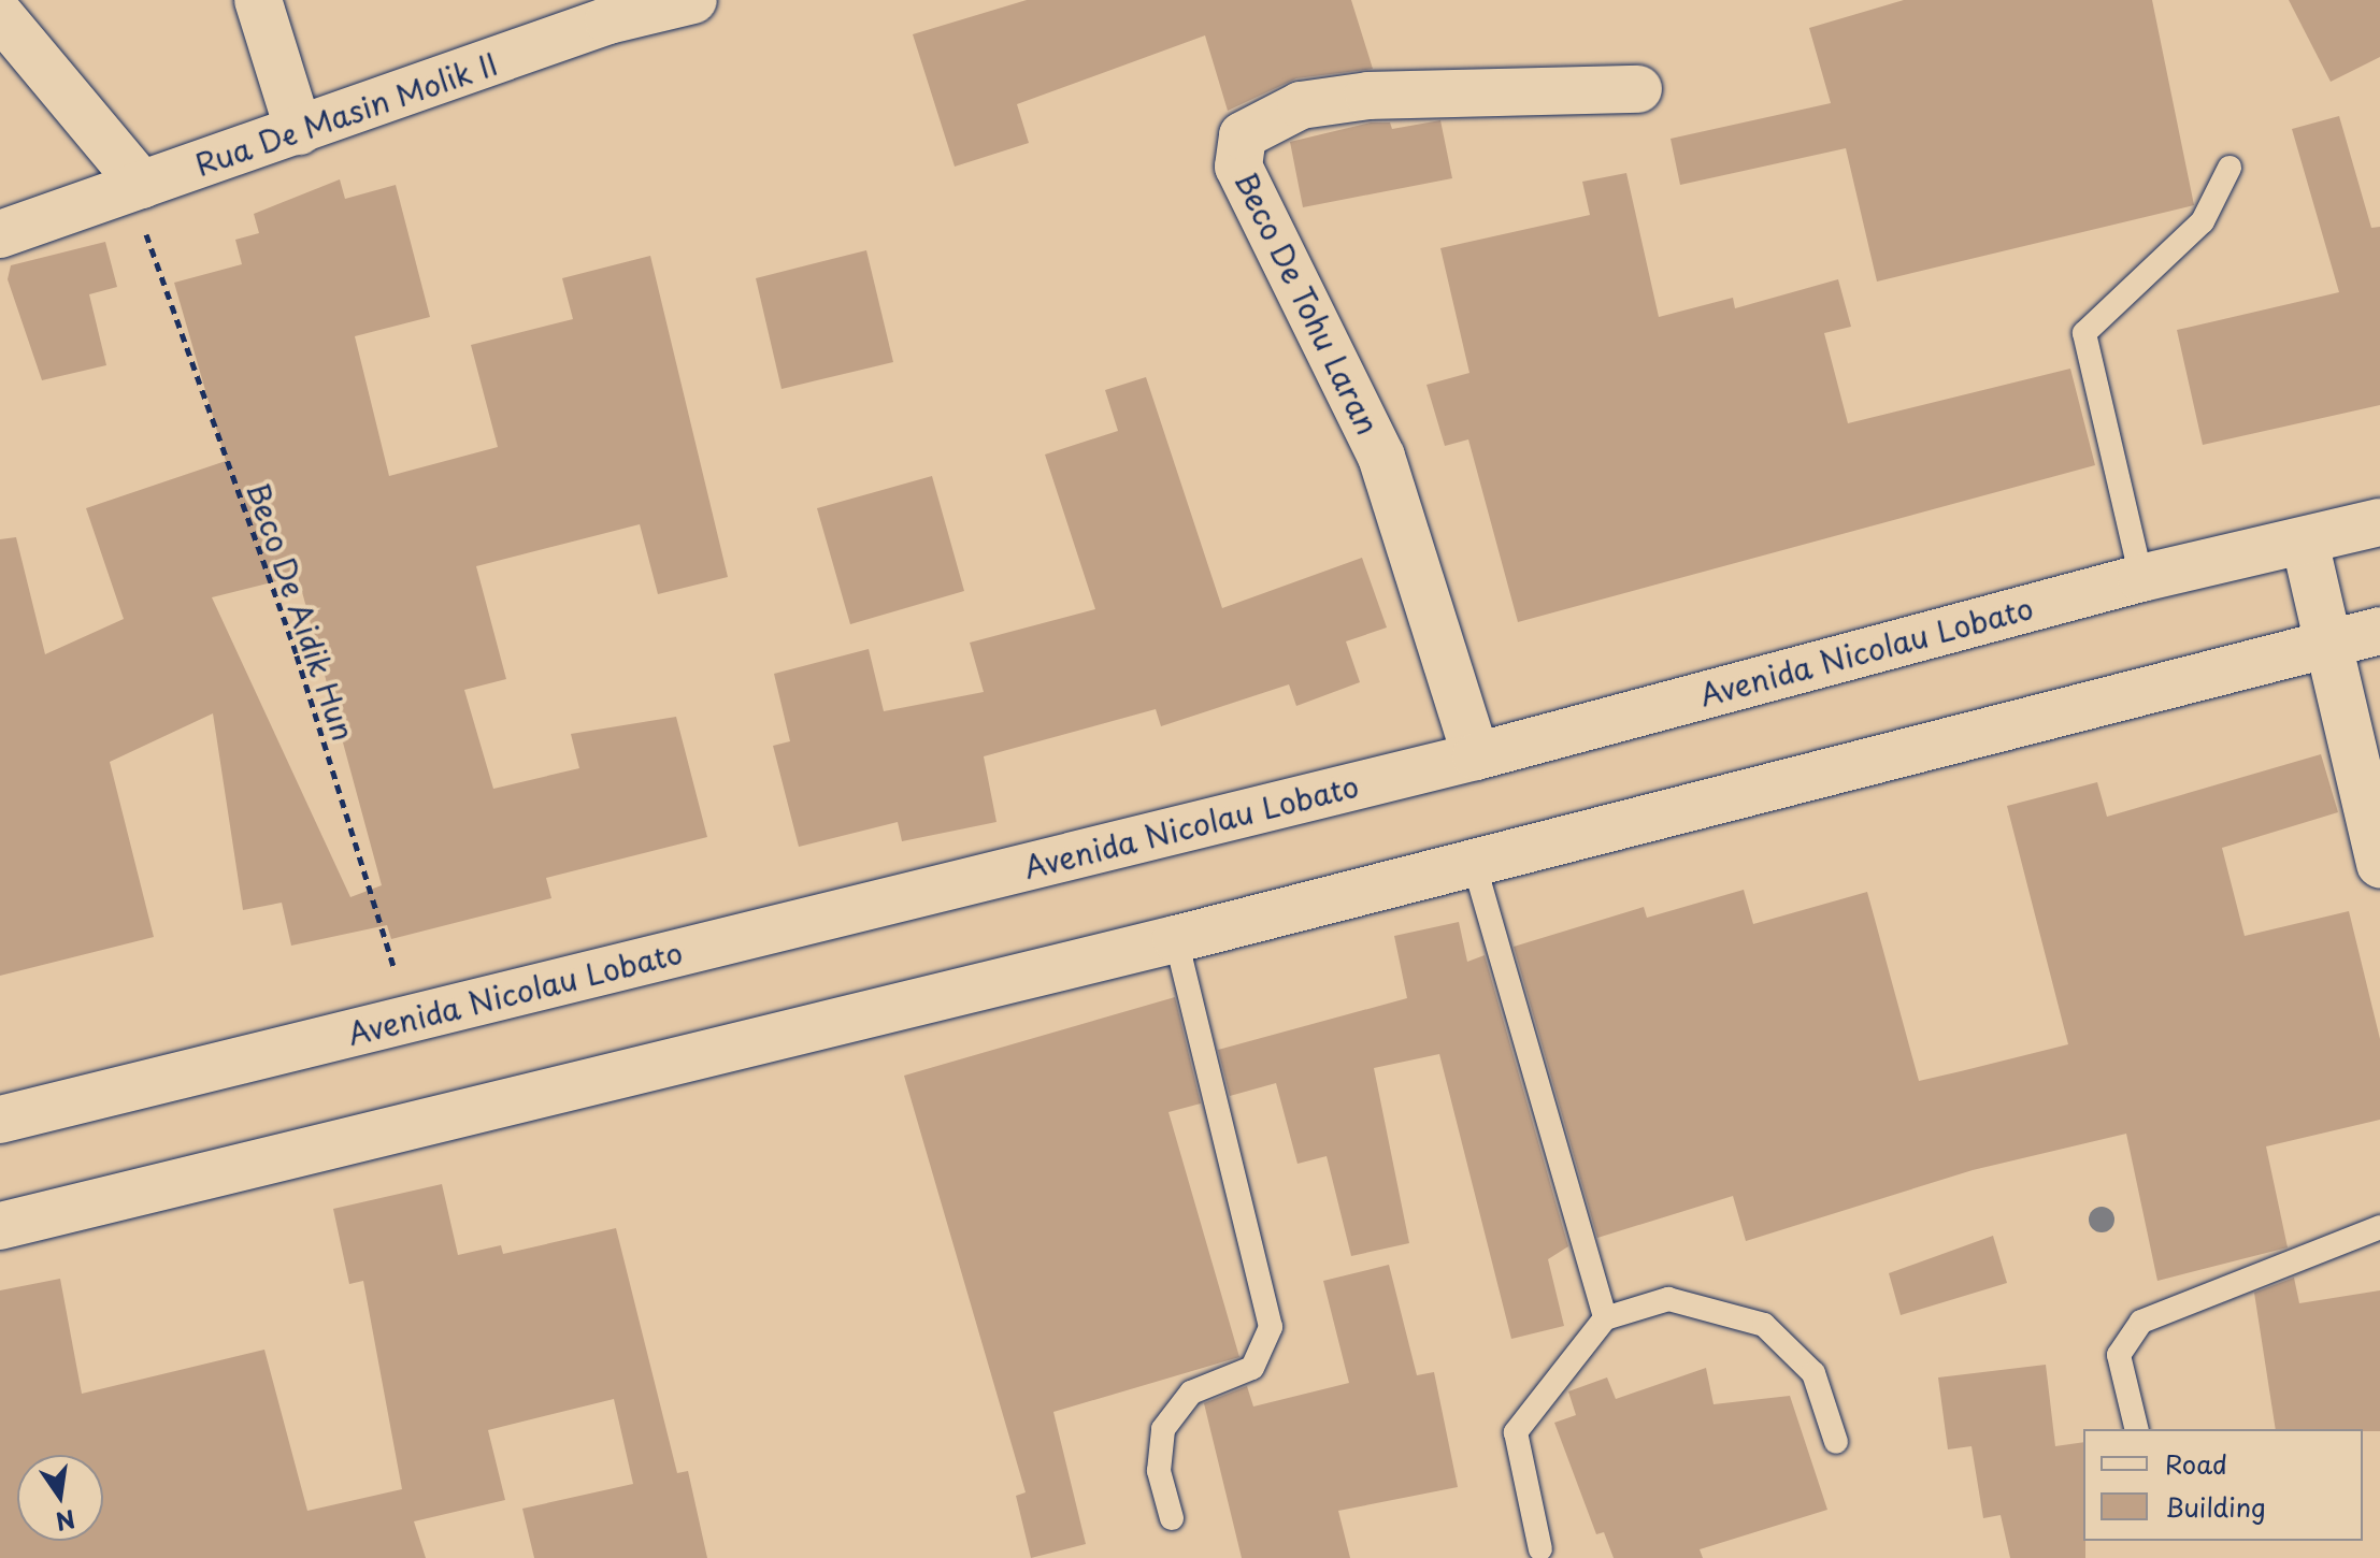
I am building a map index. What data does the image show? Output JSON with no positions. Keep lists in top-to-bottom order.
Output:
{
  "streets": {
    "main road": ["Rua De Masin Molik II", "Beco De Tohu Laran", "Avenida Nicolau Lobato"],
    "path": ["Beco De Aidik Hun"]
  },
  "crossings": [
    ["Rua De Masin Molik II", "Beco De Aidik Hun"],
    ["Beco De Tohu Laran", "Avenida Nicolau Lobato"],
    ["Beco De Aidik Hun", "Avenida Nicolau Lobato"]
  ],
  "legend": ["Road", "Building"],
  "north": "bottom"
}
